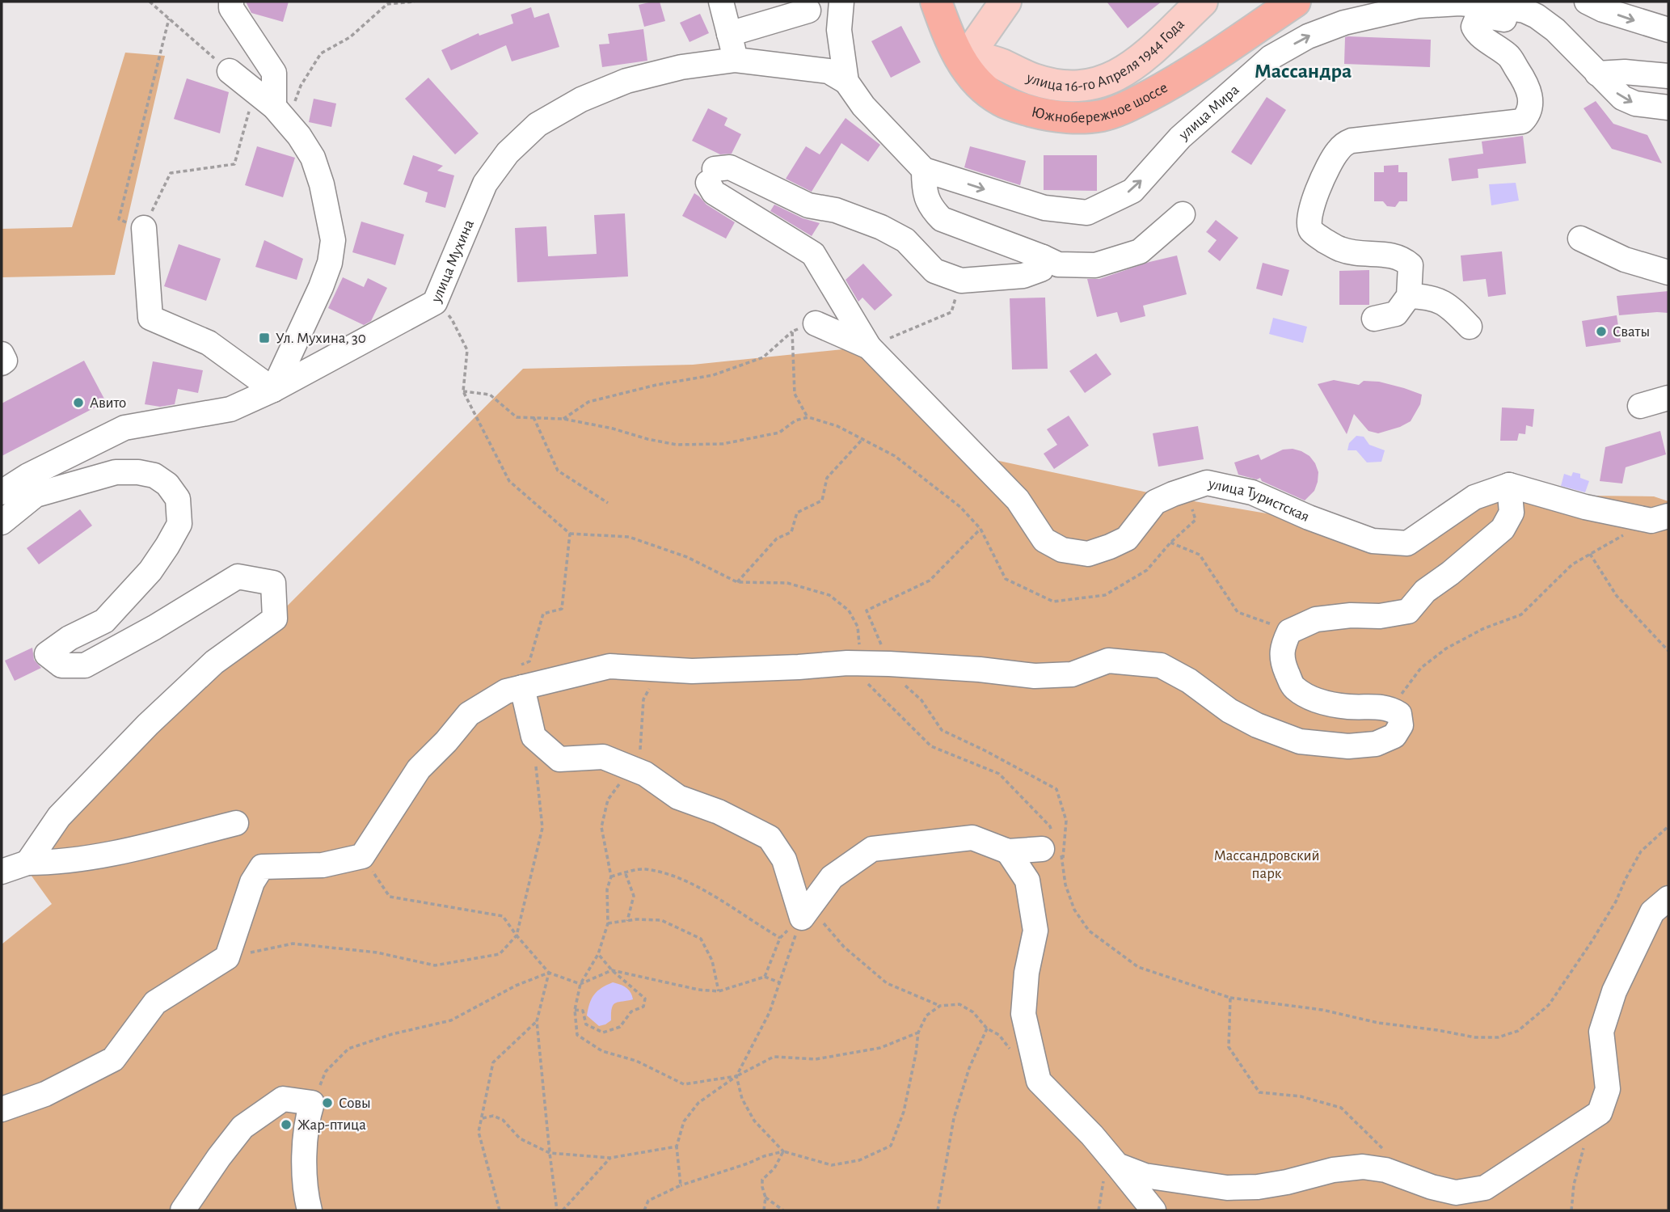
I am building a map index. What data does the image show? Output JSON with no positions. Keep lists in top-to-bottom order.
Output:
{
  "streets": {
    "highway": ["Южнобережное шоссе"],
    "main road": ["улица 16-го Апреля 1944 Года"],
    "street": ["улица Мира", "улица Мухина", "улица Туристская"]
  },
  "crossings": [
    ["улица 16-го Апреля 1944 Года", "Южнобережное шоссе"],
    ["улица Мира", "улица Мухина"]
  ],
  "one_way": ["улица Мира"],
  "districts": ["Массандра"],
  "parks": ["Массандровский парк"],
  "places": {
    "other": [
      "Сваты",
      "Авито",
      "Совы",
      "Жар-птица"
    ],
    "transit": ["Ул. Мухина, 30"]
  }
}
